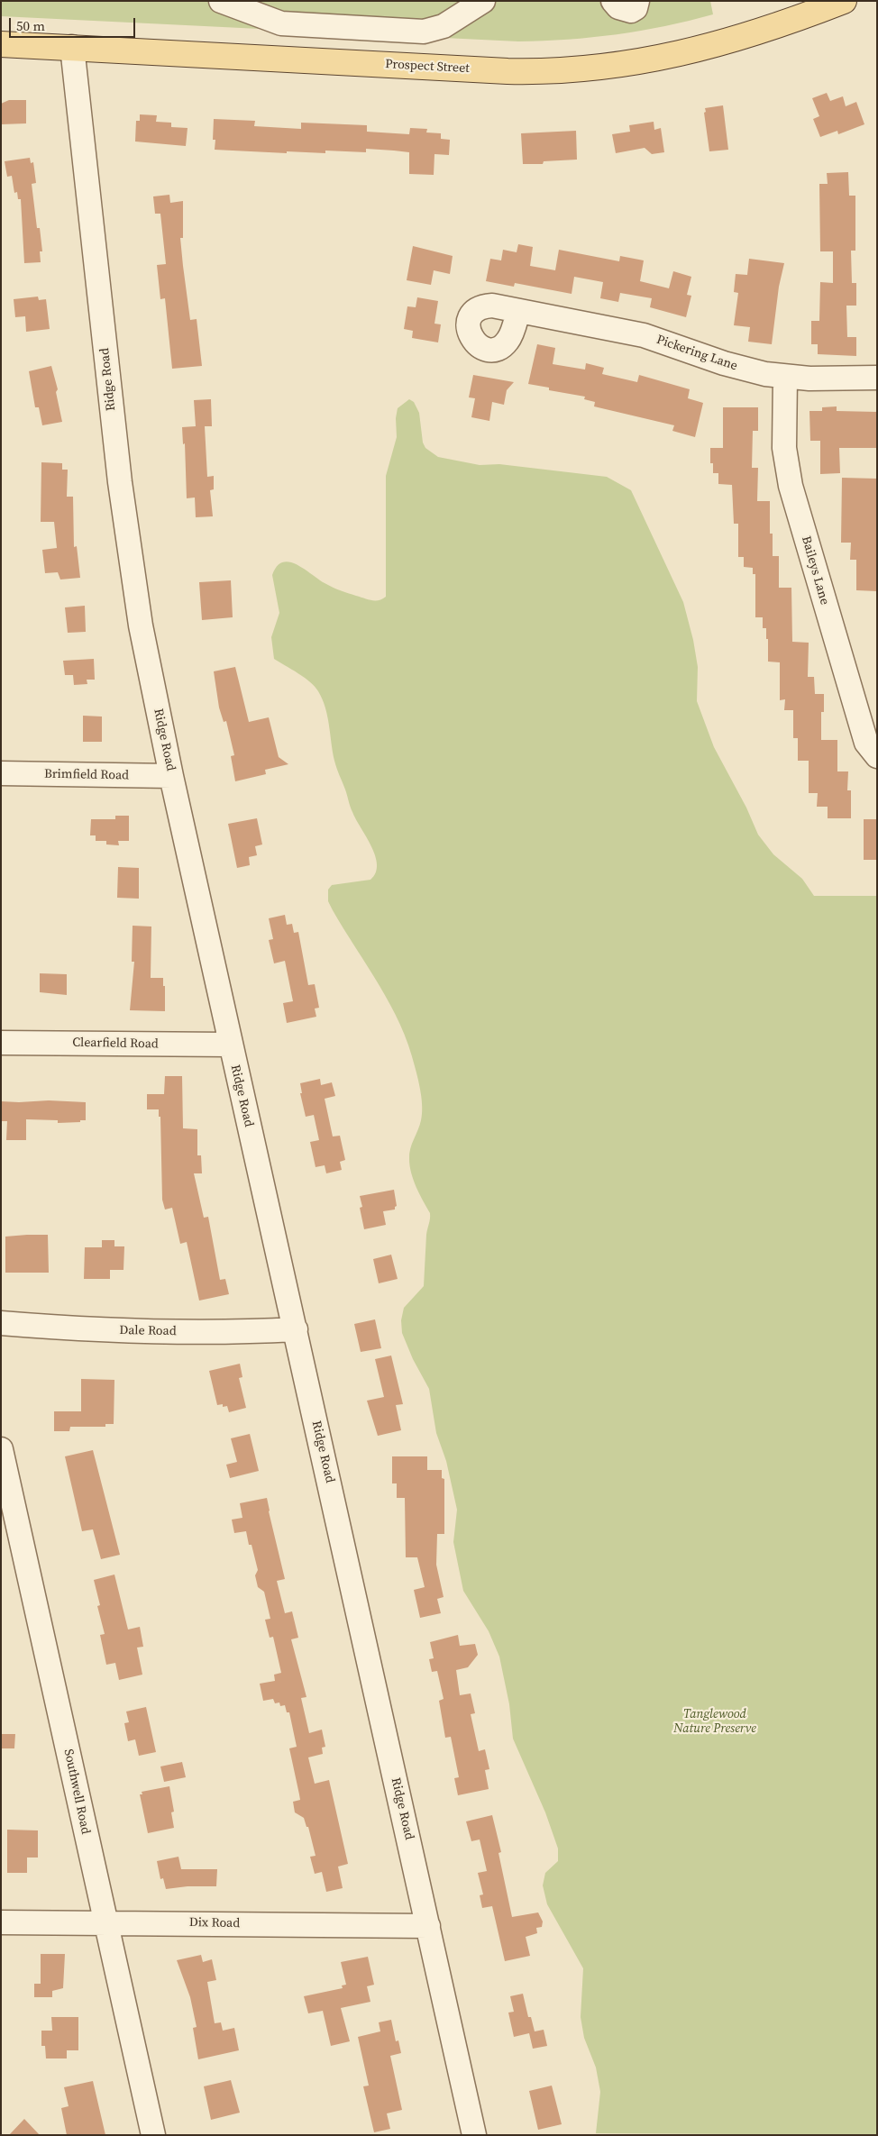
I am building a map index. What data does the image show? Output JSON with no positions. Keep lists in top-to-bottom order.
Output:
{
  "streets": {
    "main road": ["Prospect Street"],
    "street": [
      "Pickering Lane",
      "Ridge Road",
      "Baileys Lane",
      "Brimfield Road",
      "Clearfield Road",
      "Dale Road",
      "Southwell Road",
      "Dix Road"
    ]
  },
  "crossings": [
    ["Prospect Street", "Ridge Road"],
    ["Pickering Lane", "Baileys Lane"],
    ["Ridge Road", "Brimfield Road"],
    ["Ridge Road", "Clearfield Road"],
    ["Ridge Road", "Dale Road"],
    ["Ridge Road", "Dix Road"],
    ["Southwell Road", "Dix Road"]
  ],
  "parks": ["Tanglewood Nature Preserve"],
  "scale_bar": "50 m"
}
